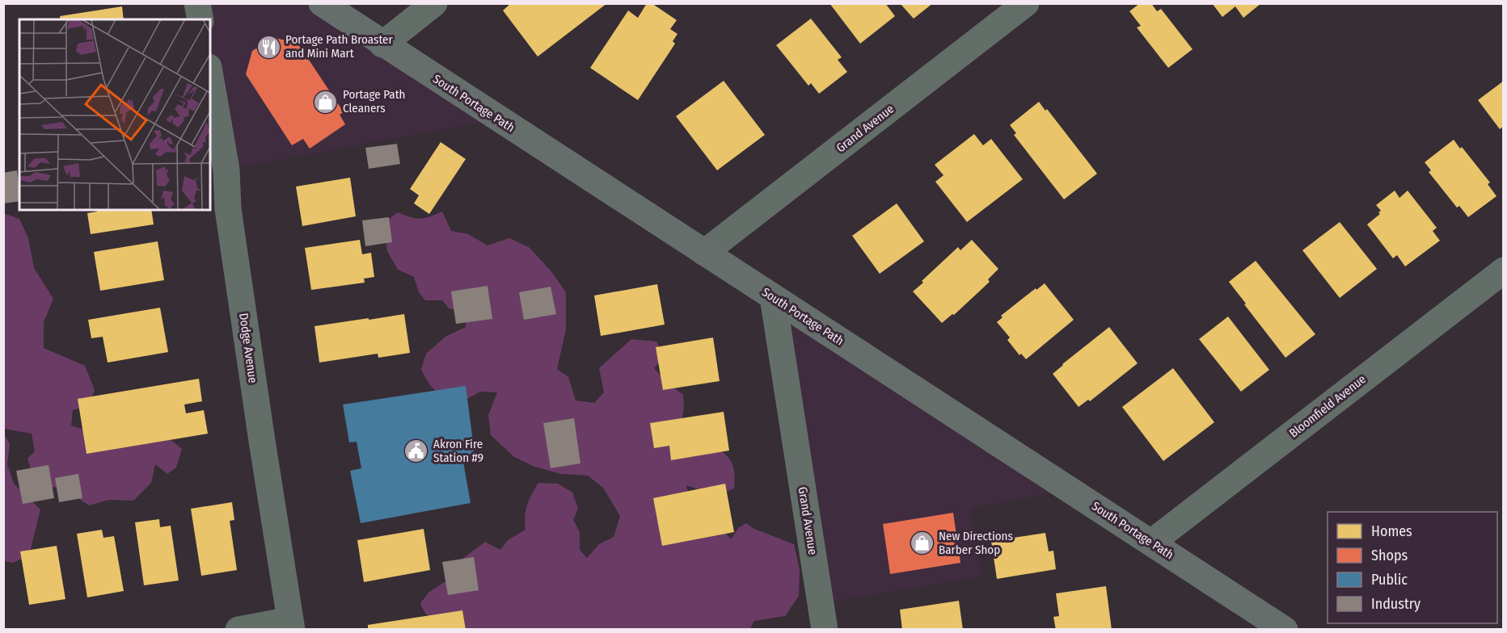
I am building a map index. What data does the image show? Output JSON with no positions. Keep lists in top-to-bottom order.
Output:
{
  "streets": {
    "main road": ["South Portage Path"],
    "street": ["Grand Avenue", "Dodge Avenue", "Bloomfield Avenue"]
  },
  "crossings": [
    ["South Portage Path", "Grand Avenue"],
    ["South Portage Path", "Bloomfield Avenue"]
  ],
  "places": {
    "restaurant": ["Portage Path Broaster and Mini Mart"],
    "shop": ["Portage Path Cleaners", "New Directions Barber Shop"],
    "public building": ["Akron Fire Station #9"]
  },
  "legend": [
    "Homes",
    "Shops",
    "Public",
    "Industry"
  ]
}
